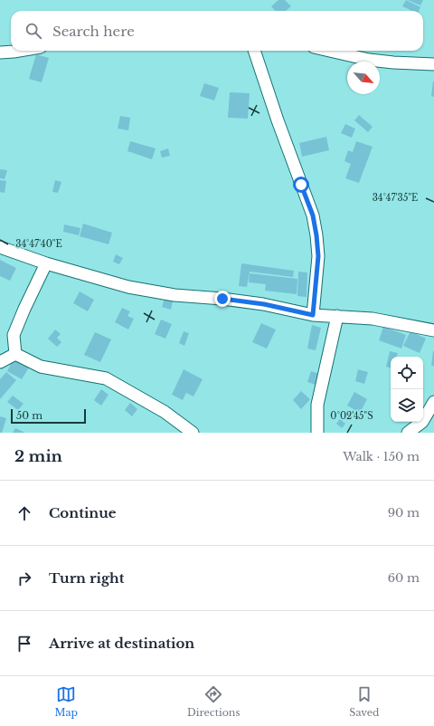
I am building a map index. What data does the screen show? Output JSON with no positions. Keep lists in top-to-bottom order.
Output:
{
  "scale_bar": "50 m",
  "north": "bottom right",
  "page": {
    "search": "Search here",
    "scale": "50 m",
    "heading": ["2 min", "Walk · 150 m"],
    "list": [
      ["Continue", "90 m"],
      ["Turn right", "60 m"],
      "Arrive at destination"
    ],
    "nav": ["Map", "Directions", "Saved"]
  },
  "coordinates": ["34°47'35\"E", "34°47'40\"E", "0°02'45\"S"]
}
